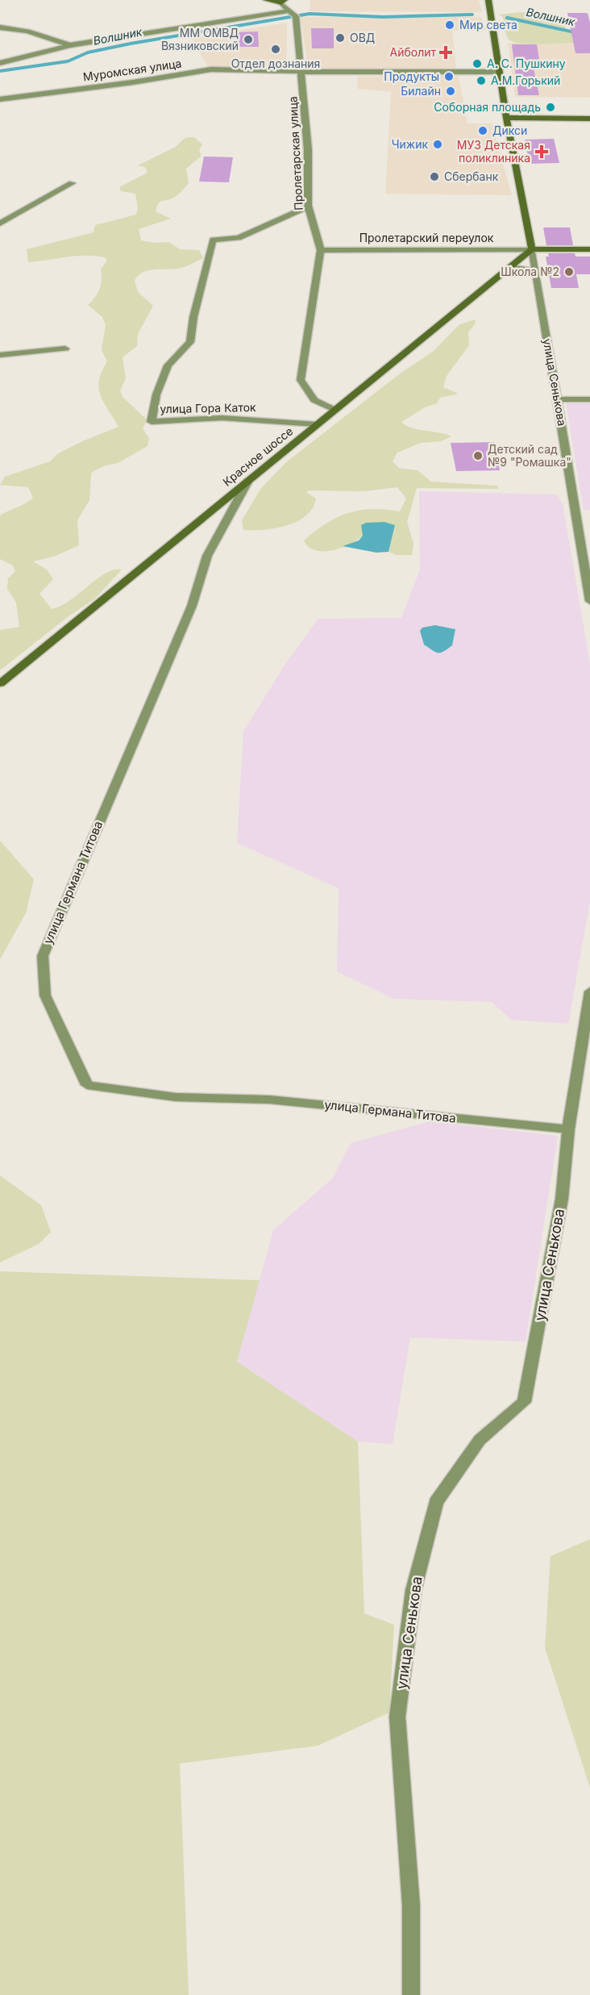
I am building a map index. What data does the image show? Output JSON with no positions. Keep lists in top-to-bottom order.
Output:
{
  "streets": {
    "main road": ["Красное шоссе"],
    "street": [
      "Муромская улица",
      "Пролетарская улица",
      "Пролетарский переулок",
      "улица Сенькова",
      "улица Гора Каток",
      "улица Германа Титова"
    ]
  },
  "crossings": [
    ["Муромская улица", "Пролетарская улица"],
    ["Пролетарская улица", "Пролетарский переулок"],
    ["Пролетарская улица", "улица Гора Каток"],
    ["Пролетарская улица", "Красное шоссе"],
    ["Пролетарский переулок", "улица Сенькова"],
    ["Пролетарский переулок", "Красное шоссе"],
    ["улица Сенькова", "Красное шоссе"],
    ["улица Сенькова", "улица Германа Титова"],
    ["улица Гора Каток", "Красное шоссе"],
    ["Красное шоссе", "улица Германа Титова"]
  ],
  "water": ["Волшник"],
  "places": {
    "other": [
      "Мир света",
      "ОВД",
      "ММ ОМВД Вязниковский",
      "Отдел дознания",
      "А. С. Пушкину",
      "Продукты",
      "А.М.Горький",
      "Билайн",
      "Соборная площадь",
      "Дикси",
      "Чижик",
      "Сбербанк",
      "Школа №2",
      "Детский сад №9 \"Ромашка\""
    ],
    "health": ["Айболит", "МУЗ Детская поликлиника"]
  }
}
